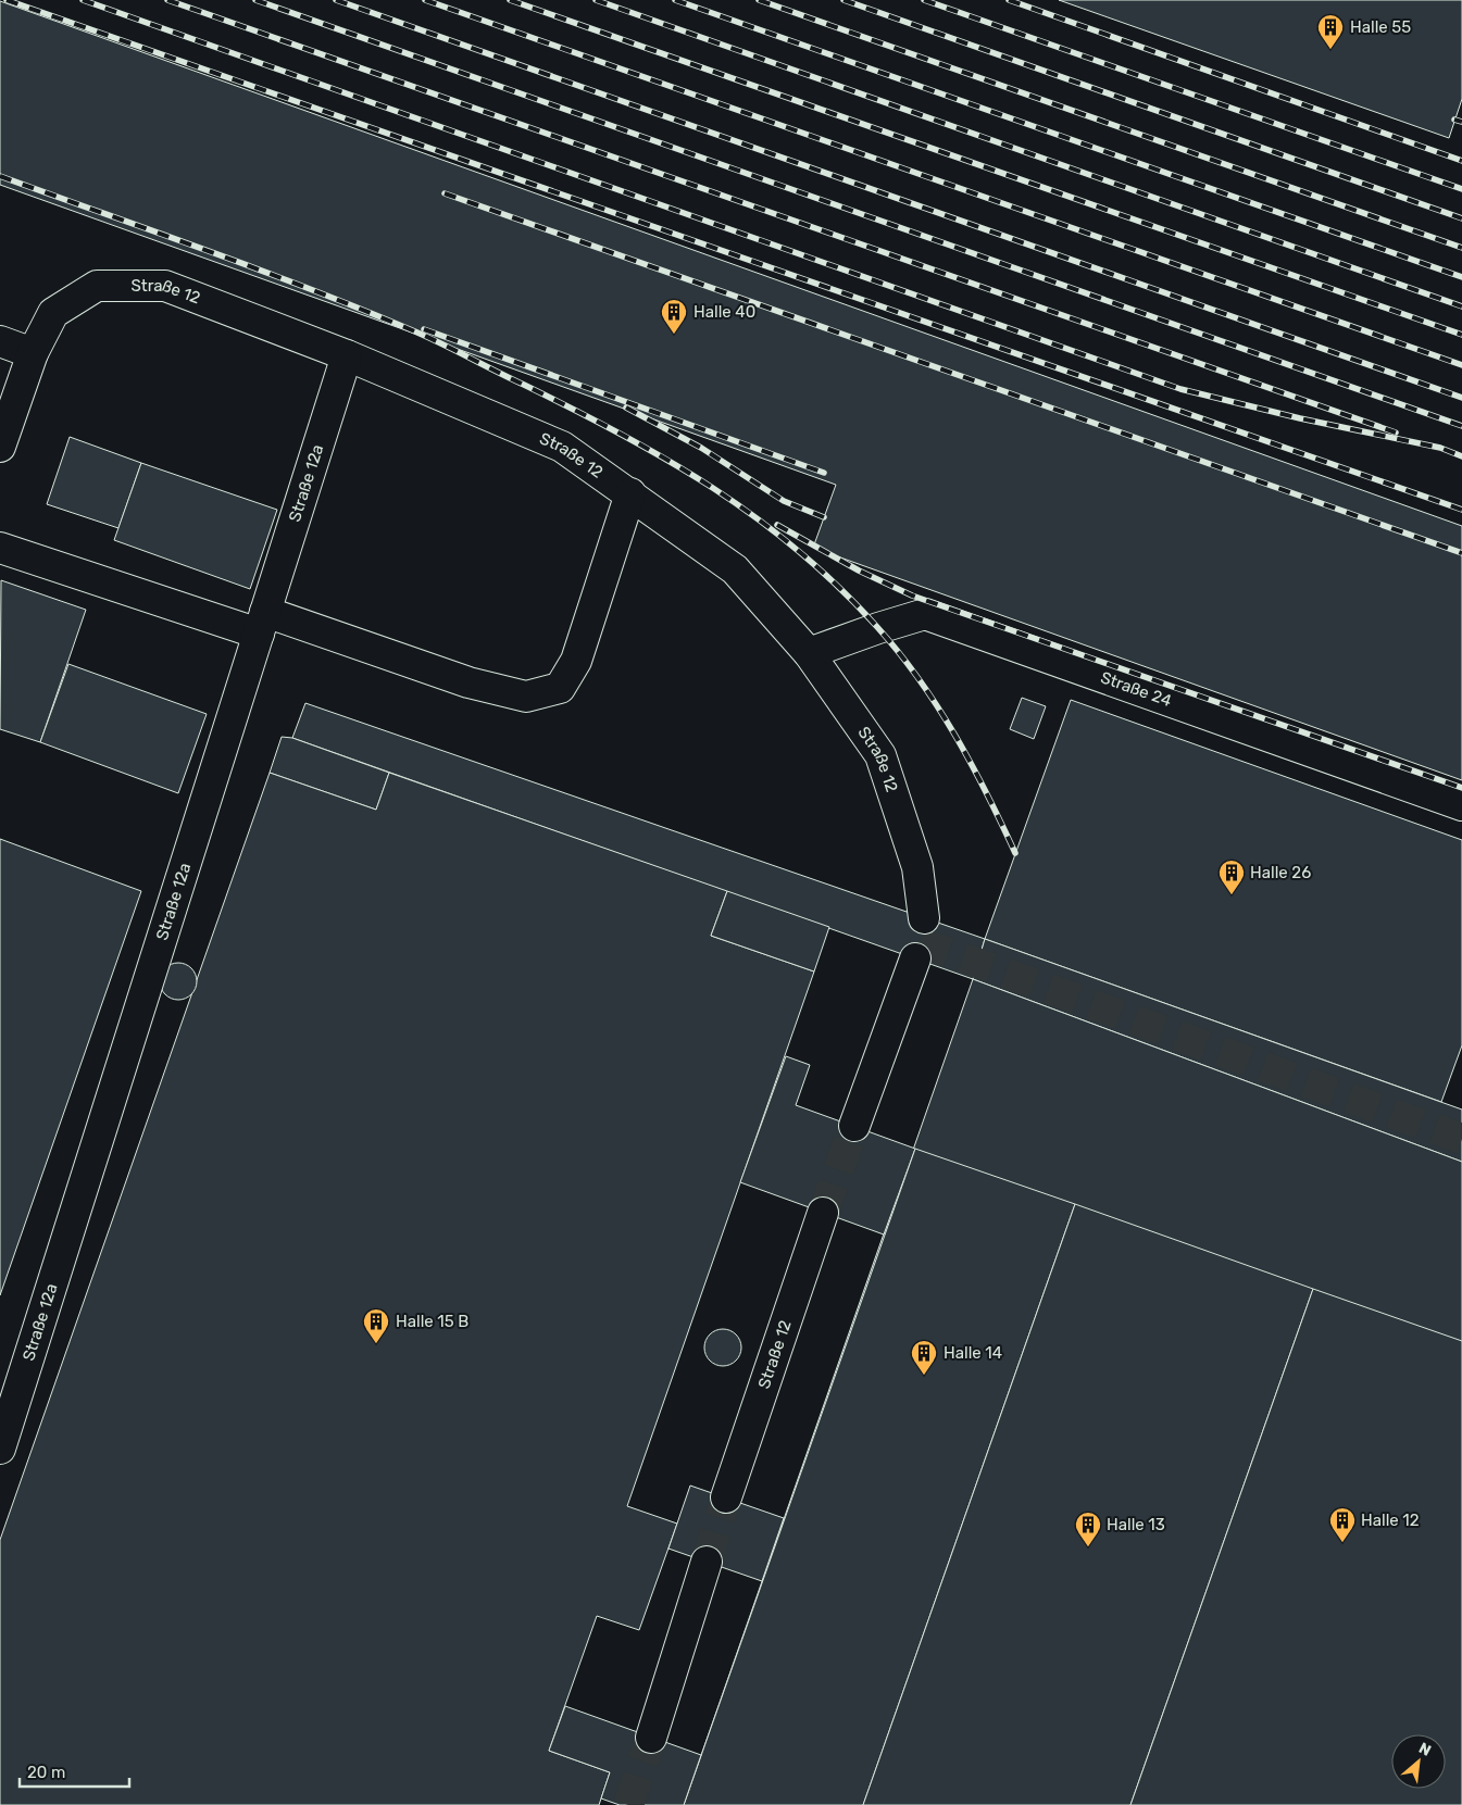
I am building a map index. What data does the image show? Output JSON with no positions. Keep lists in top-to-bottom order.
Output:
{
  "streets": {
    "street": ["Straße 12", "Straße 12a", "Straße 24"]
  },
  "crossings": [
    ["Straße 12", "Straße 12a"],
    ["Straße 12", "Straße 24"]
  ],
  "places": {
    "building": [
      "Halle 55",
      "Halle 40",
      "Halle 26",
      "Halle 15 B",
      "Halle 14",
      "Halle 12",
      "Halle 13"
    ]
  },
  "scale_bar": "20 m",
  "north": "top right"
}
